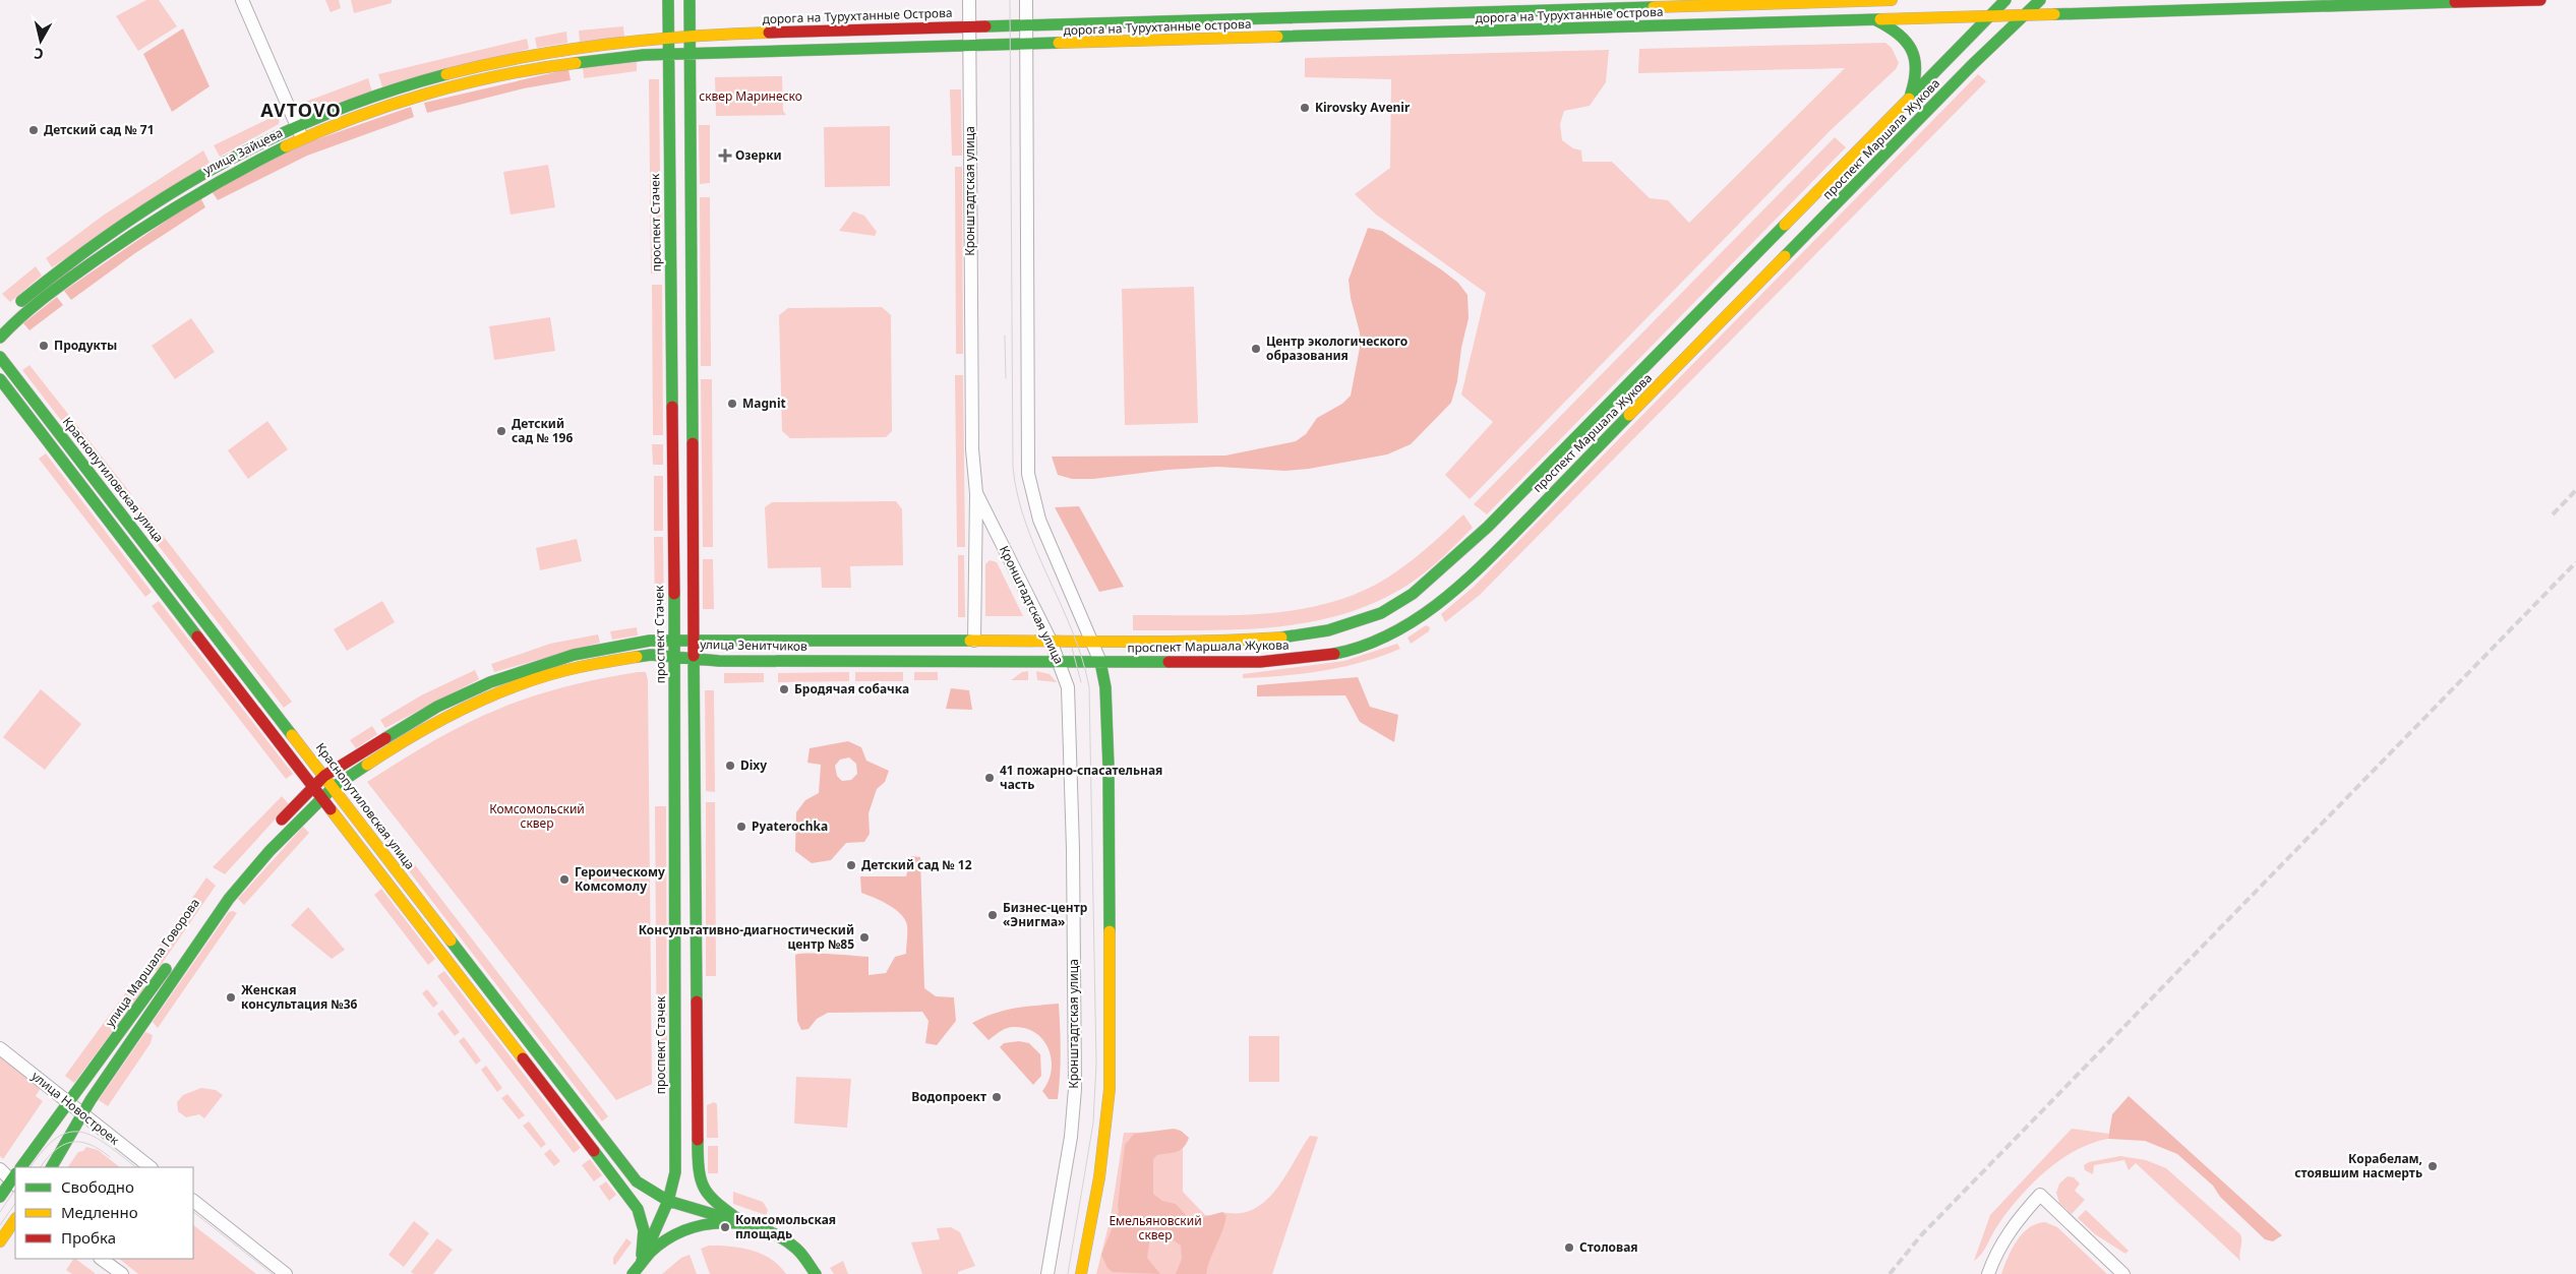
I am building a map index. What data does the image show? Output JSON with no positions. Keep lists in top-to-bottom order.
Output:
{
  "streets": {
    "main road": [
      "дорога на Турухтанные острова",
      "дорога на Турухтанные Острова",
      "проспект Маршала Жукова",
      "улица Зайцева",
      "проспект Стачек",
      "Краснопутиловская улица",
      "улица Зенитчиков",
      "улица Маршала Говорова"
    ],
    "street": ["Кронштадтская улица", "улица Новостроек"]
  },
  "crossings": [
    ["дорога на Турухтанные острова", "дорога на Турухтанные Острова"],
    ["дорога на Турухтанные острова", "проспект Маршала Жукова"],
    ["дорога на Турухтанные острова", "улица Зайцева"],
    ["дорога на Турухтанные острова", "Кронштадтская улица"],
    ["дорога на Турухтанные Острова", "улица Зайцева"],
    ["дорога на Турухтанные Острова", "Кронштадтская улица"],
    ["проспект Маршала Жукова", "Кронштадтская улица"],
    ["проспект Маршала Жукова", "улица Зенитчиков"],
    ["улица Зайцева", "проспект Стачек"],
    ["Кронштадтская улица", "улица Зенитчиков"],
    ["проспект Стачек", "Краснопутиловская улица"],
    ["проспект Стачек", "улица Зенитчиков"],
    ["Краснопутиловская улица", "улица Зенитчиков"],
    ["улица Маршала Говорова", "улица Новостроек"]
  ],
  "districts": ["AVTOVO"],
  "parks": ["сквер Маринеско", "Комсомольский сквер", "Емельяновский сквер"],
  "places": {
    "other": [
      "Kirovsky Avenir",
      "Детский сад № 71",
      "Продукты",
      "Центр экологического образования",
      "Magnit",
      "Детский сад № 196",
      "Бродячая собачка",
      "Dixy",
      "41 пожарно-спасательная часть",
      "Pyaterochka",
      "Детский сад № 12",
      "Героическому Комсомолу",
      "Бизнес-центр «Энигма»",
      "Консультативно-диагностический центр №85",
      "Женская консультация №36",
      "Водопроект",
      "Корабелам, стоявшим насмерть",
      "Комсомольская площадь",
      "Столовая"
    ],
    "health": ["Озерки"]
  },
  "legend": ["Свободно", "Медленно", "Пробка"],
  "north": "bottom"
}
